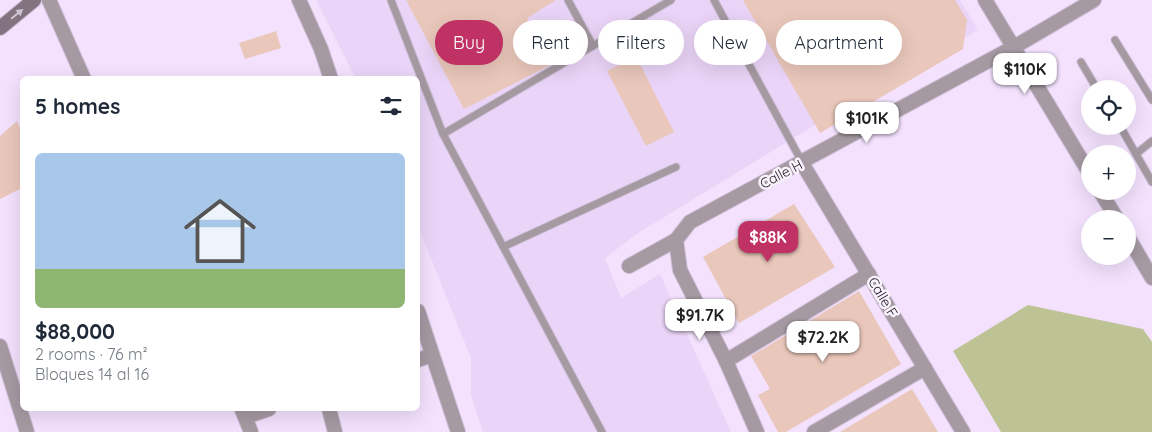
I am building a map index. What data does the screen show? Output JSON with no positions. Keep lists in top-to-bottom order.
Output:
{
  "streets": {
    "street": ["Calle H", "Calle F"]
  },
  "crossings": [
    ["Calle H", "Calle F"]
  ],
  "page": {
    "chip": [
      "Buy",
      "Rent",
      "Filters",
      "New",
      "Apartment"
    ],
    "price": [
      "$110K",
      "$101K",
      "$88K",
      "$91.7K",
      "$72.2K"
    ],
    "heading": "5 homes",
    "map_buttons": ["+", "−"],
    "list": [
      {
        "name": "$88,000",
        "note": "2 rooms · 76 m² · Bloques 14 al 16"
      }
    ]
  }
}
